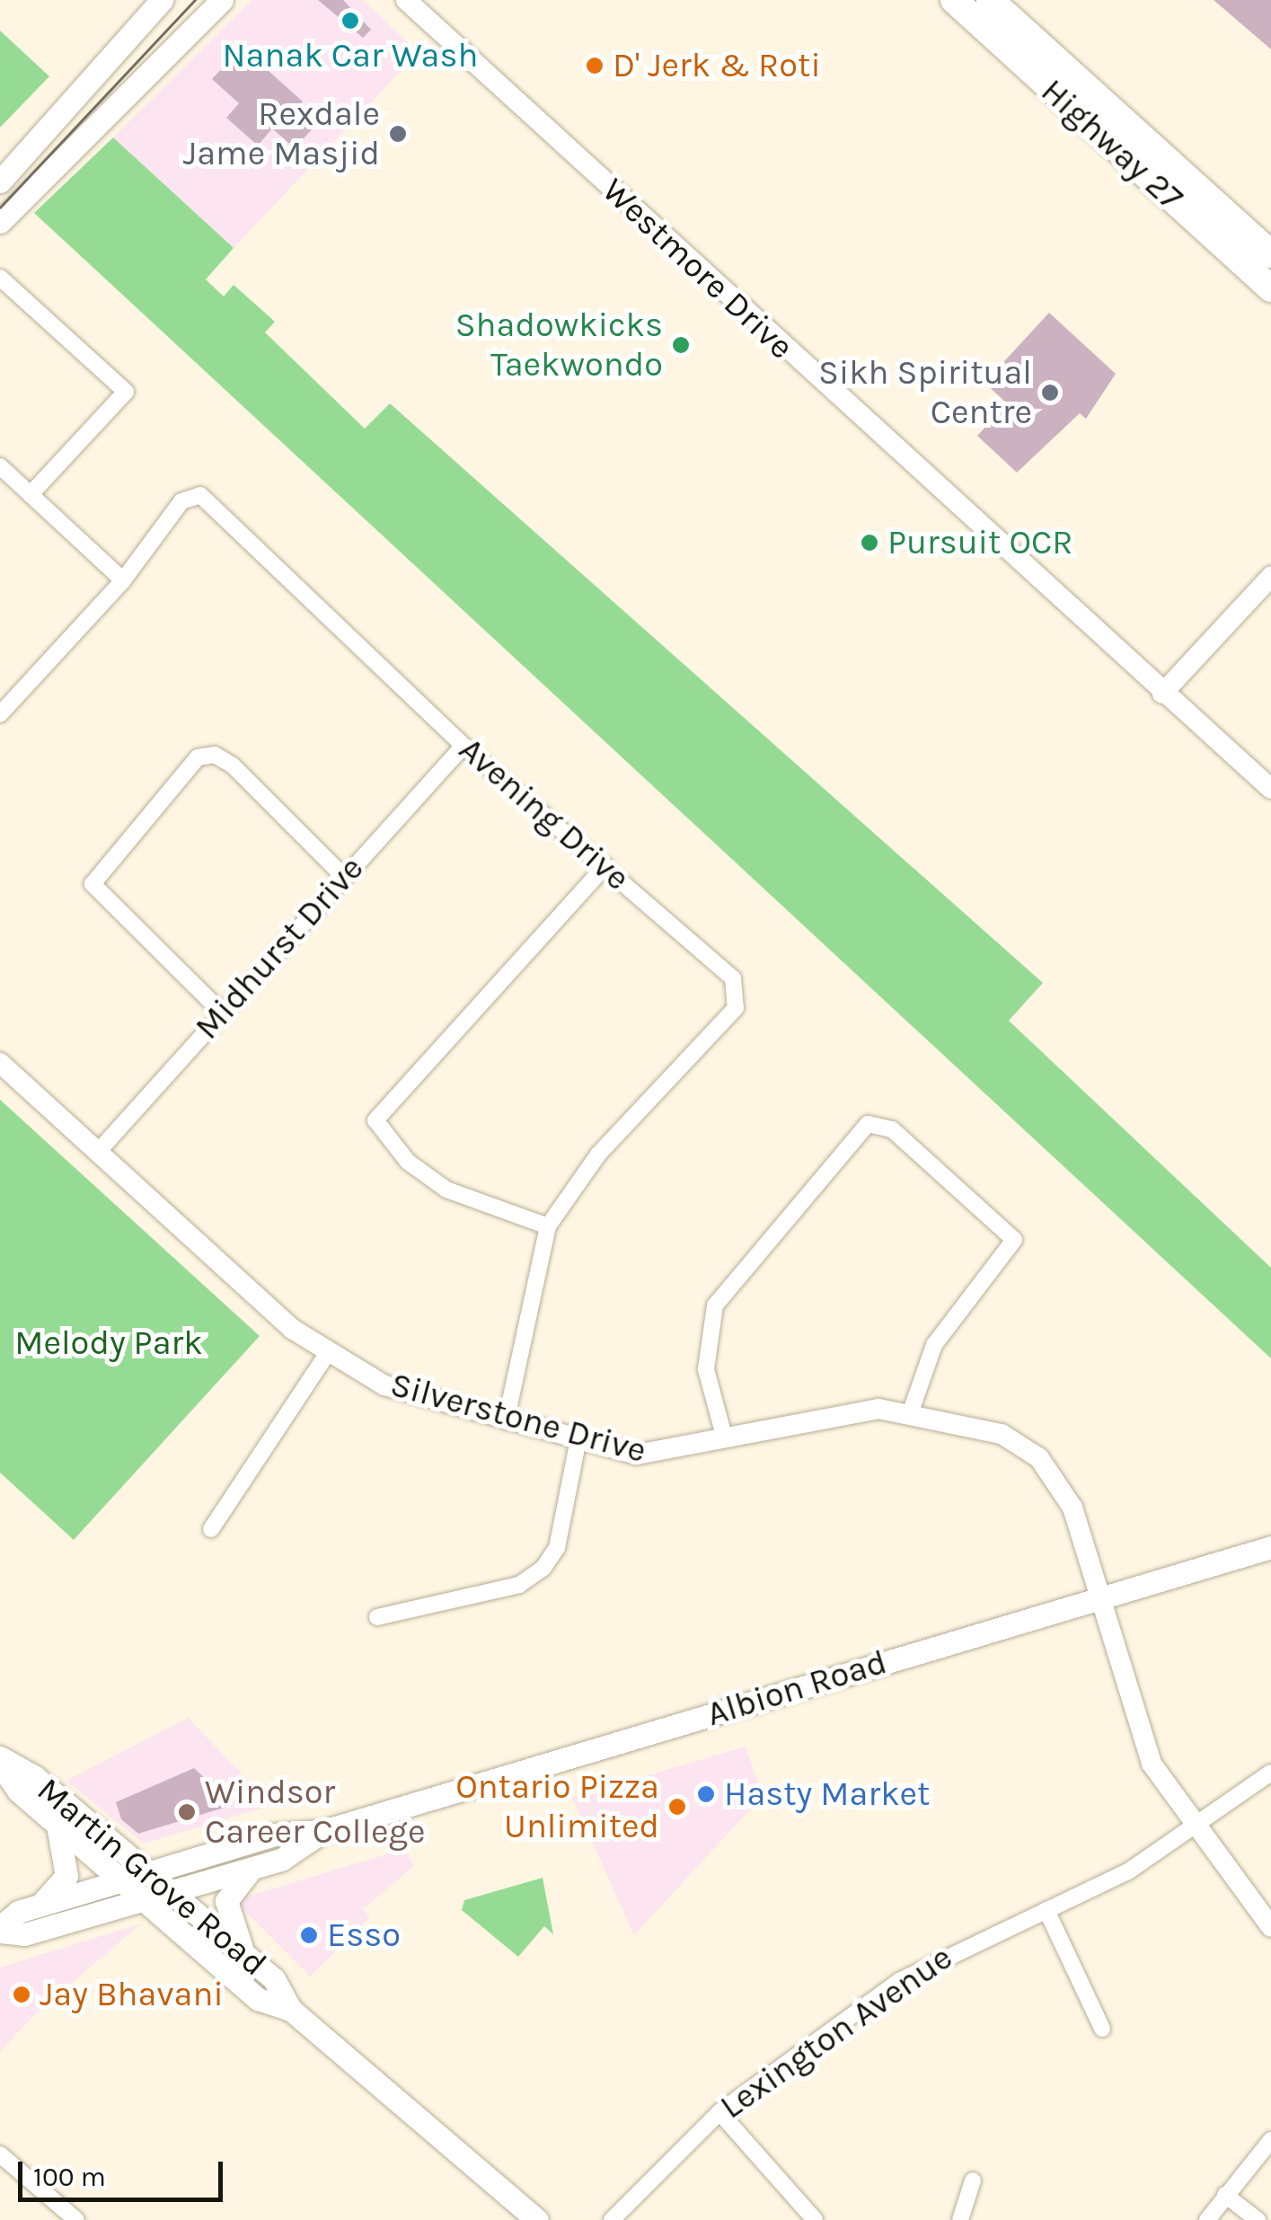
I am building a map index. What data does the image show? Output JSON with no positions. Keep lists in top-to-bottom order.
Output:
{
  "streets": {
    "main road": ["Highway 27", "Albion Road", "Martin Grove Road"],
    "street": [
      "Westmore Drive",
      "Avening Drive",
      "Midhurst Drive",
      "Silverstone Drive",
      "Lexington Avenue"
    ]
  },
  "crossings": [
    ["Avening Drive", "Midhurst Drive"],
    ["Avening Drive", "Silverstone Drive"],
    ["Midhurst Drive", "Silverstone Drive"],
    ["Silverstone Drive", "Albion Road"],
    ["Silverstone Drive", "Lexington Avenue"],
    ["Albion Road", "Martin Grove Road"]
  ],
  "parks": ["Melody Park"],
  "places": [
    "Nanak Car Wash",
    "D' Jerk & Roti",
    "Rexdale Jame Masjid",
    "Shadowkicks Taekwondo",
    "Sikh Spiritual Centre",
    "Pursuit OCR",
    "Hasty Market",
    "Ontario Pizza Unlimited",
    "Windsor Career College",
    "Esso",
    "Jay Bhavani"
  ],
  "scale_bar": "100 m"
}
